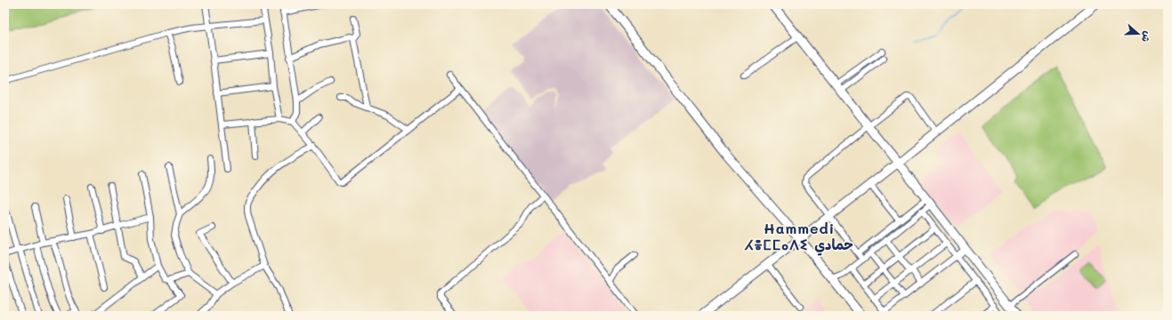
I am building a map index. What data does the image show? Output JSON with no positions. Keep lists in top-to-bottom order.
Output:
{
  "districts": ["Hammedi ⵃⴻⵎⵎⴰⴷⵉ حمادي"],
  "north": "right"
}
